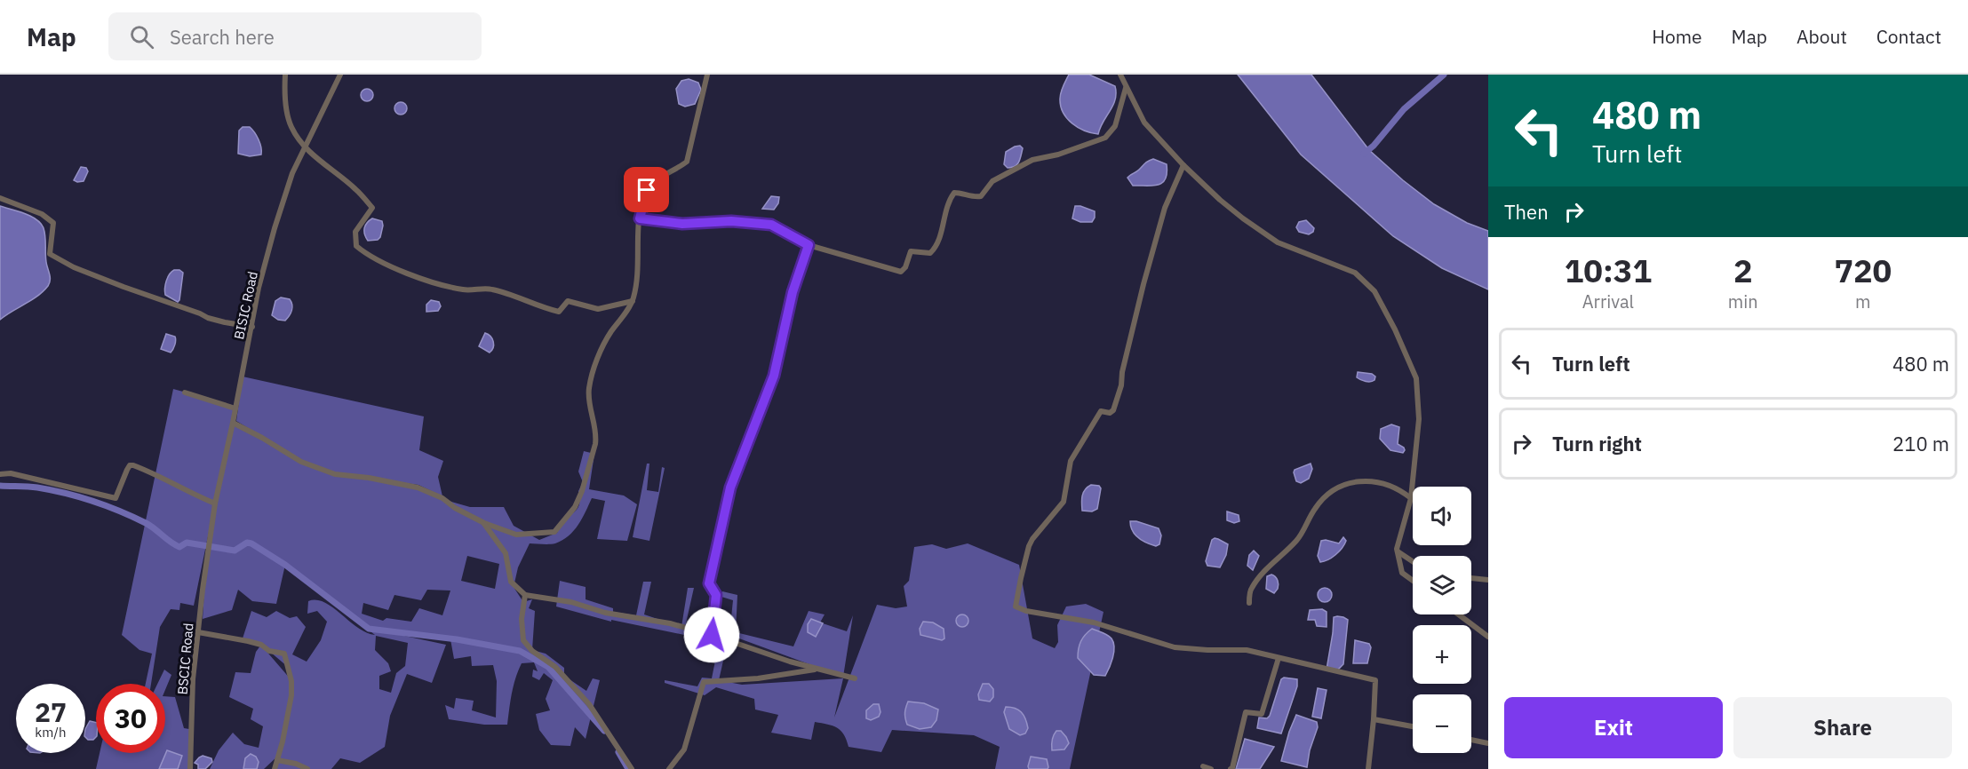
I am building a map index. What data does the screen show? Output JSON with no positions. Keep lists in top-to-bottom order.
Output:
{
  "streets": {
    "street": ["BISIC Road", "BSCIC Road"]
  },
  "crossings": [
    ["BISIC Road", "BSCIC Road"]
  ],
  "page": {
    "header": "Map",
    "search": "Search here",
    "nav": [
      "Home",
      "Map",
      "About",
      "Contact"
    ],
    "turn": ["480 m", "Turn left"],
    "then": "Then",
    "eta": [
      "10:31",
      "Arrival",
      "2",
      "min",
      "720",
      "m"
    ],
    "list": [
      {
        "name": "Turn left",
        "value": "480 m"
      },
      {
        "name": "Turn right",
        "value": "210 m"
      }
    ],
    "map_buttons": ["+", "−"],
    "speed": "27 km/h",
    "limit": "30",
    "buttons": ["Exit", "Share"]
  }
}
